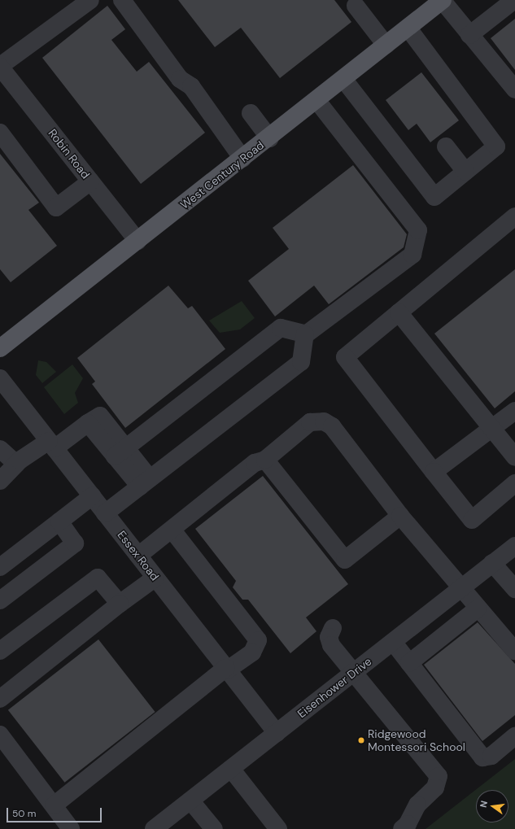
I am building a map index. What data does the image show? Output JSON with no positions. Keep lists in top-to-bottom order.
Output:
{
  "streets": {
    "main road": ["West Century Road"],
    "street": ["Robin Road", "Essex Road", "Eisenhower Drive"]
  },
  "crossings": [
    ["Robin Road", "West Century Road"],
    ["Essex Road", "Eisenhower Drive"]
  ],
  "places": ["Ridgewood Montessori School"],
  "scale_bar": "50 m",
  "north": "left"
}
